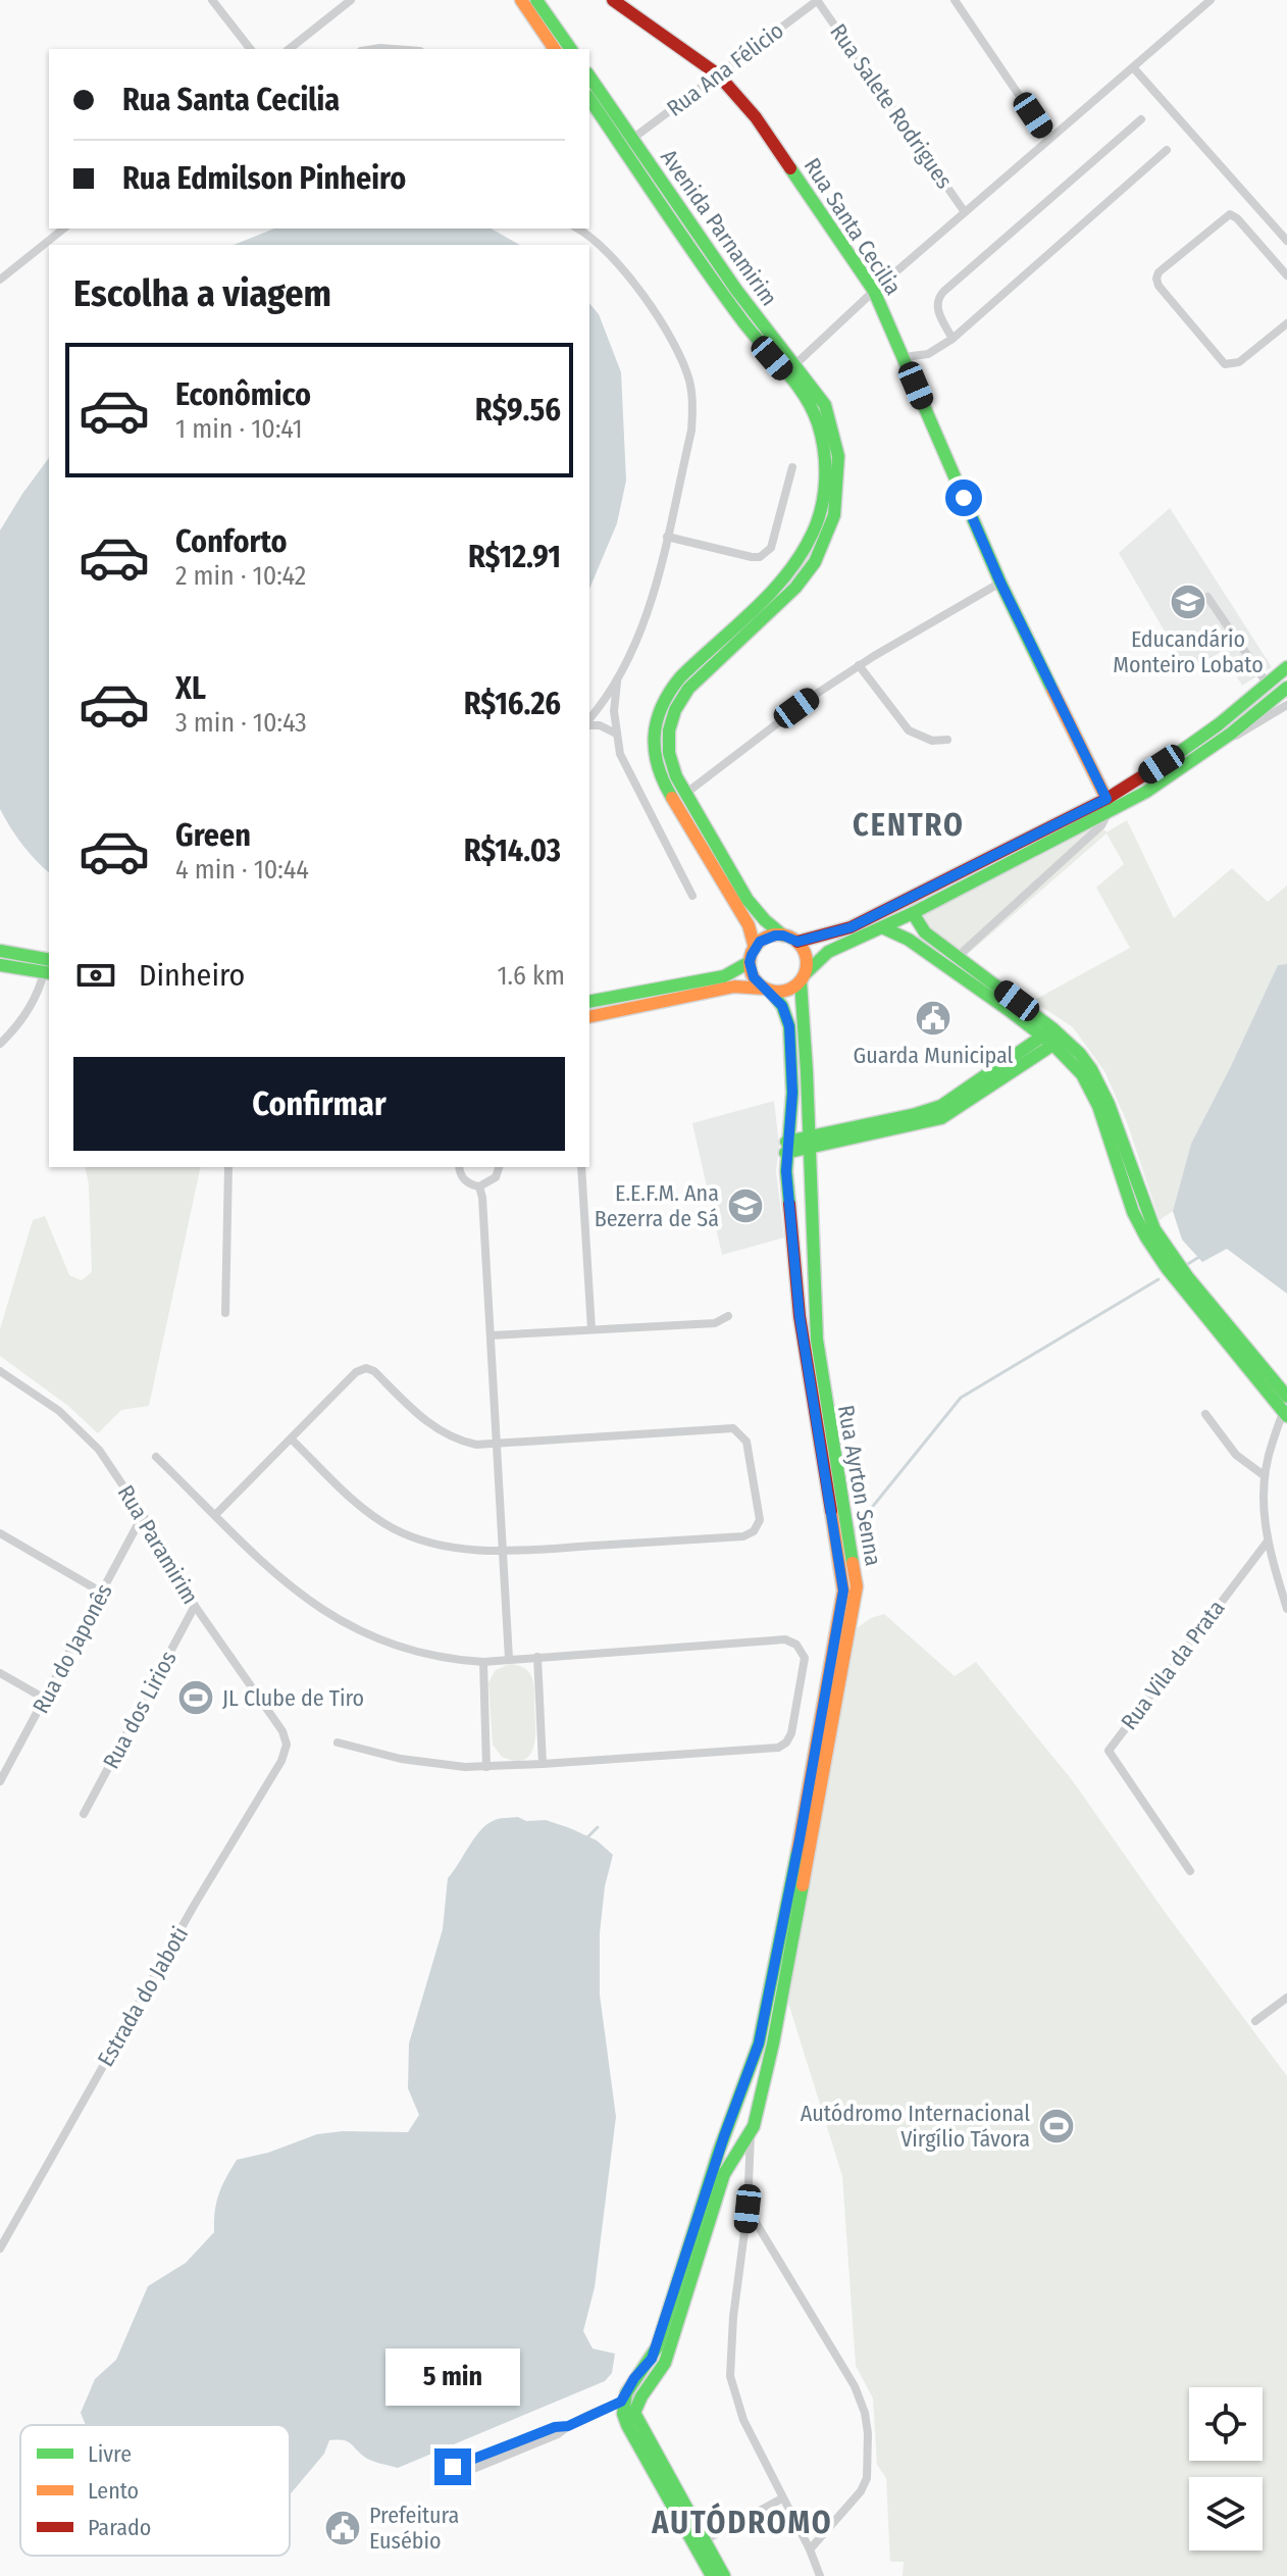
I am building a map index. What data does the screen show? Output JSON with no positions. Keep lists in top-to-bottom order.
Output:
{
  "streets": {
    "street": [
      "Rua Ana Félicio",
      "Rua Salete Rodrigues",
      "Rua Santa Cecilia",
      "Avenida Parnamirim",
      "Rua Ayrton Senna",
      "Rua Paramirim",
      "Rua do Japonês",
      "Rua Vila da Prata",
      "Rua dos Lirios",
      "Estrada do Jaboti"
    ]
  },
  "crossings": [
    ["Rua Ana Félicio", "Rua Salete Rodrigues"],
    ["Rua Ana Félicio", "Rua Santa Cecilia"],
    ["Rua Ana Félicio", "Avenida Parnamirim"],
    ["Avenida Parnamirim", "Rua Ayrton Senna"],
    ["Rua Paramirim", "Rua do Japonês"],
    ["Rua Paramirim", "Rua dos Lirios"],
    ["Rua Paramirim", "Estrada do Jaboti"]
  ],
  "districts": ["CENTRO", "AUTÓDROMO"],
  "places": {
    "school or university": ["Educandário Monteiro Lobato", "E.E.F.M. Ana Bezerra de Sá"],
    "public building": ["Guarda Municipal", "Prefeitura Eusébio"],
    "sports": ["JL Clube de Tiro", "Autódromo Internacional Virgílio Távora"]
  },
  "legend": ["Livre", "Lento", "Parado"],
  "page": {
    "banner": ["Rua Santa Cecilia", "Rua Edmilson Pinheiro"],
    "heading": "Escolha a viagem",
    "list": [
      {
        "name": "Econômico",
        "note": "1 min · 10:41",
        "value": "R$9.56"
      },
      {
        "name": "Conforto",
        "note": "2 min · 10:42",
        "value": "R$12.91"
      },
      {
        "name": "XL",
        "note": "3 min · 10:43",
        "value": "R$16.26"
      },
      {
        "name": "Green",
        "note": "4 min · 10:44",
        "value": "R$14.03"
      }
    ],
    "pay": ["Dinheiro", "1.6 km"],
    "buttons": "Confirmar",
    "bubble": "5 min"
  }
}
